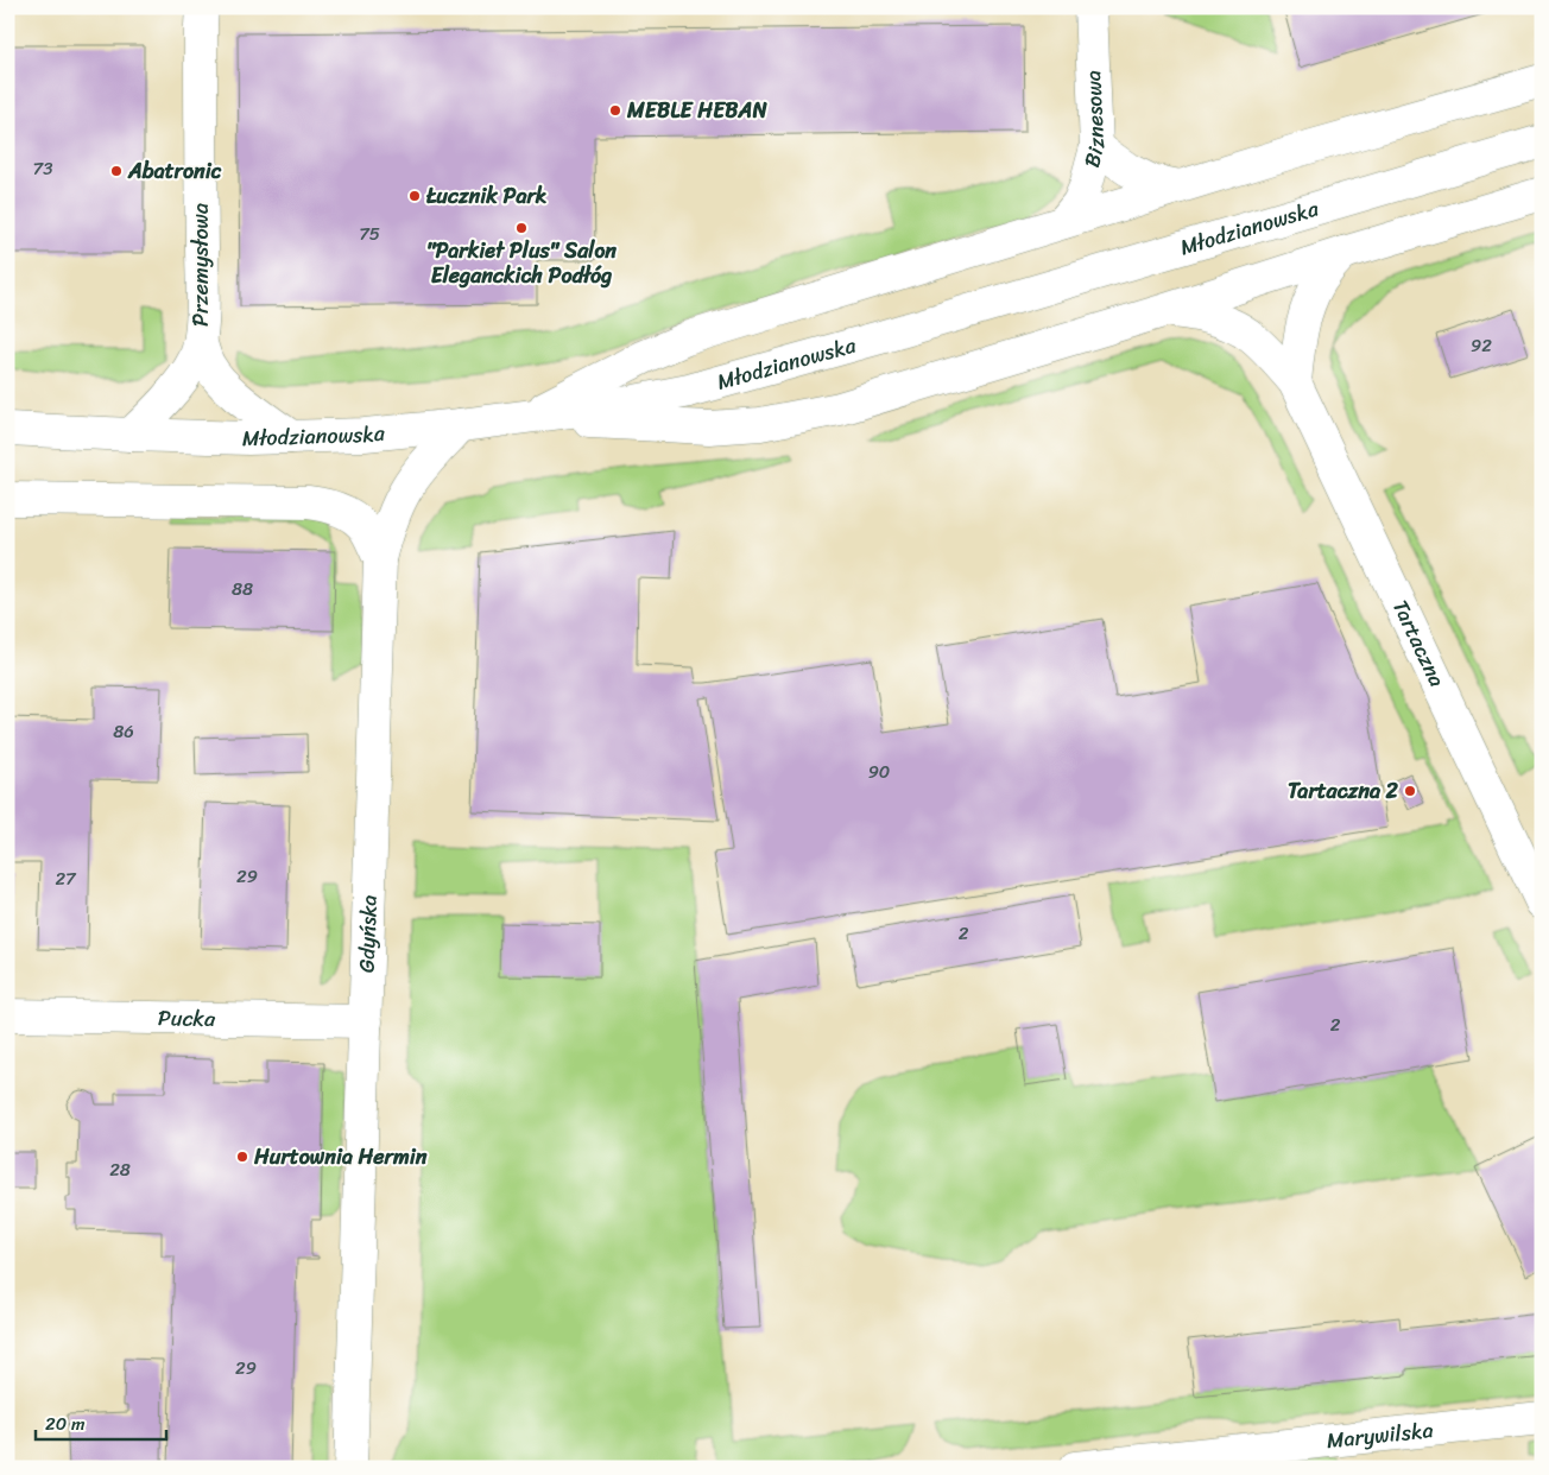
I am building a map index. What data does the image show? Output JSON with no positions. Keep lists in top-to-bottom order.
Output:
{
  "streets": {
    "street": [
      "Biznesowa",
      "Młodzianowska",
      "Przemysłowa",
      "Tartaczna",
      "Gdyńska",
      "Pucka",
      "Marywilska"
    ]
  },
  "crossings": [
    ["Młodzianowska", "Przemysłowa"],
    ["Młodzianowska", "Gdyńska"],
    ["Gdyńska", "Pucka"]
  ],
  "places": [
    "MEBLE HEBAN",
    "Abatronic",
    "Łucznik Park",
    "\"Parkiet Plus\" Salon Eleganckich Podłóg",
    "Tartaczna 2",
    "Hurtownia Hermin"
  ],
  "house_numbers": [
    "73",
    "75",
    "92",
    "88",
    "86",
    "90",
    "29",
    "27",
    "2",
    "2",
    "28",
    "29"
  ],
  "scale_bar": "20 m"
}
